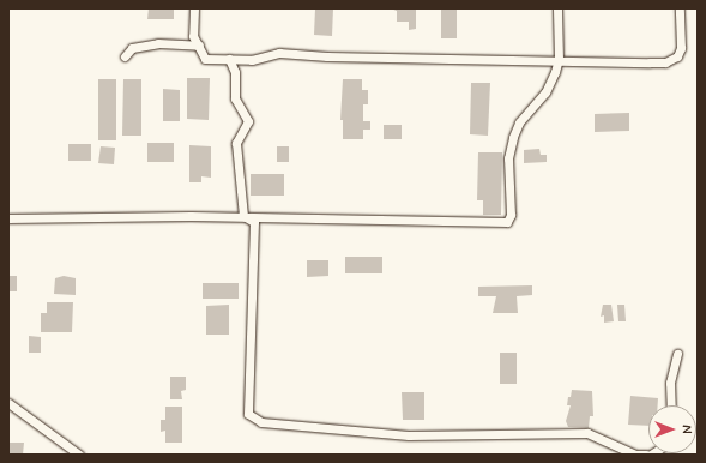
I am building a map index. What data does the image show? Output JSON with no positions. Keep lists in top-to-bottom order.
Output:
{
  "north": "right"
}
